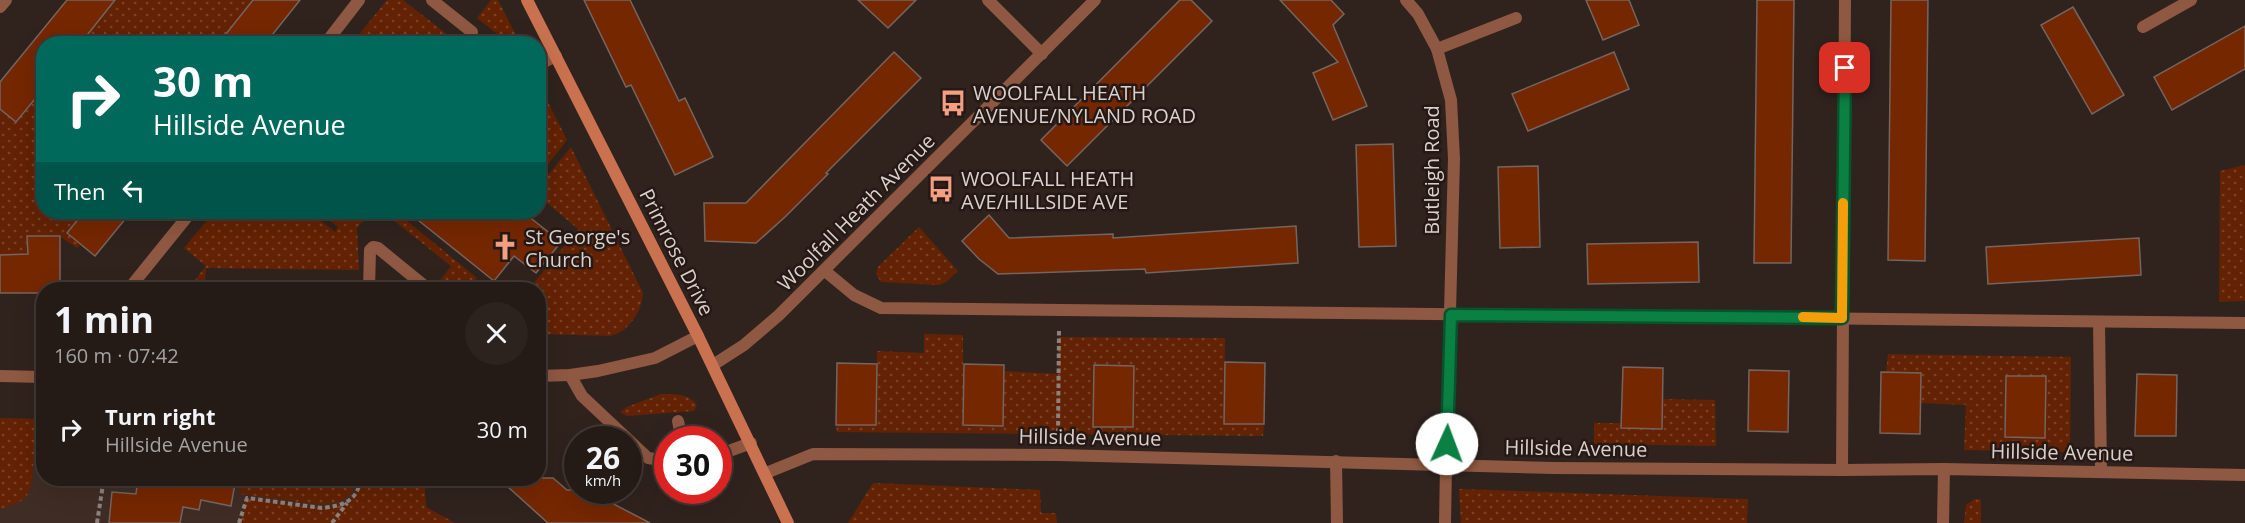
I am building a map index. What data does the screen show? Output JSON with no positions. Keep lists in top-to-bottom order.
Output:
{
  "streets": {
    "street": [
      "Butleigh Road",
      "Woolfall Heath Avenue",
      "Primrose Drive",
      "Hillside Avenue"
    ]
  },
  "crossings": [
    ["Butleigh Road", "Hillside Avenue"],
    ["Woolfall Heath Avenue", "Primrose Drive"],
    ["Primrose Drive", "Hillside Avenue"]
  ],
  "places": {
    "bus stop": ["WOOLFALL HEATH AVENUE/NYLAND ROAD", "WOOLFALL HEATH AVE/HILLSIDE AVE"],
    "church": ["St George's Church"]
  },
  "page": {
    "turn": ["30 m", "Hillside Avenue"],
    "then": "Then",
    "heading": ["1 min", "160 m · 07:42"],
    "list": [
      {
        "name": "Turn right",
        "note": "Hillside Avenue",
        "value": "30 m"
      }
    ],
    "speed": "26 km/h",
    "limit": "30"
  }
}
